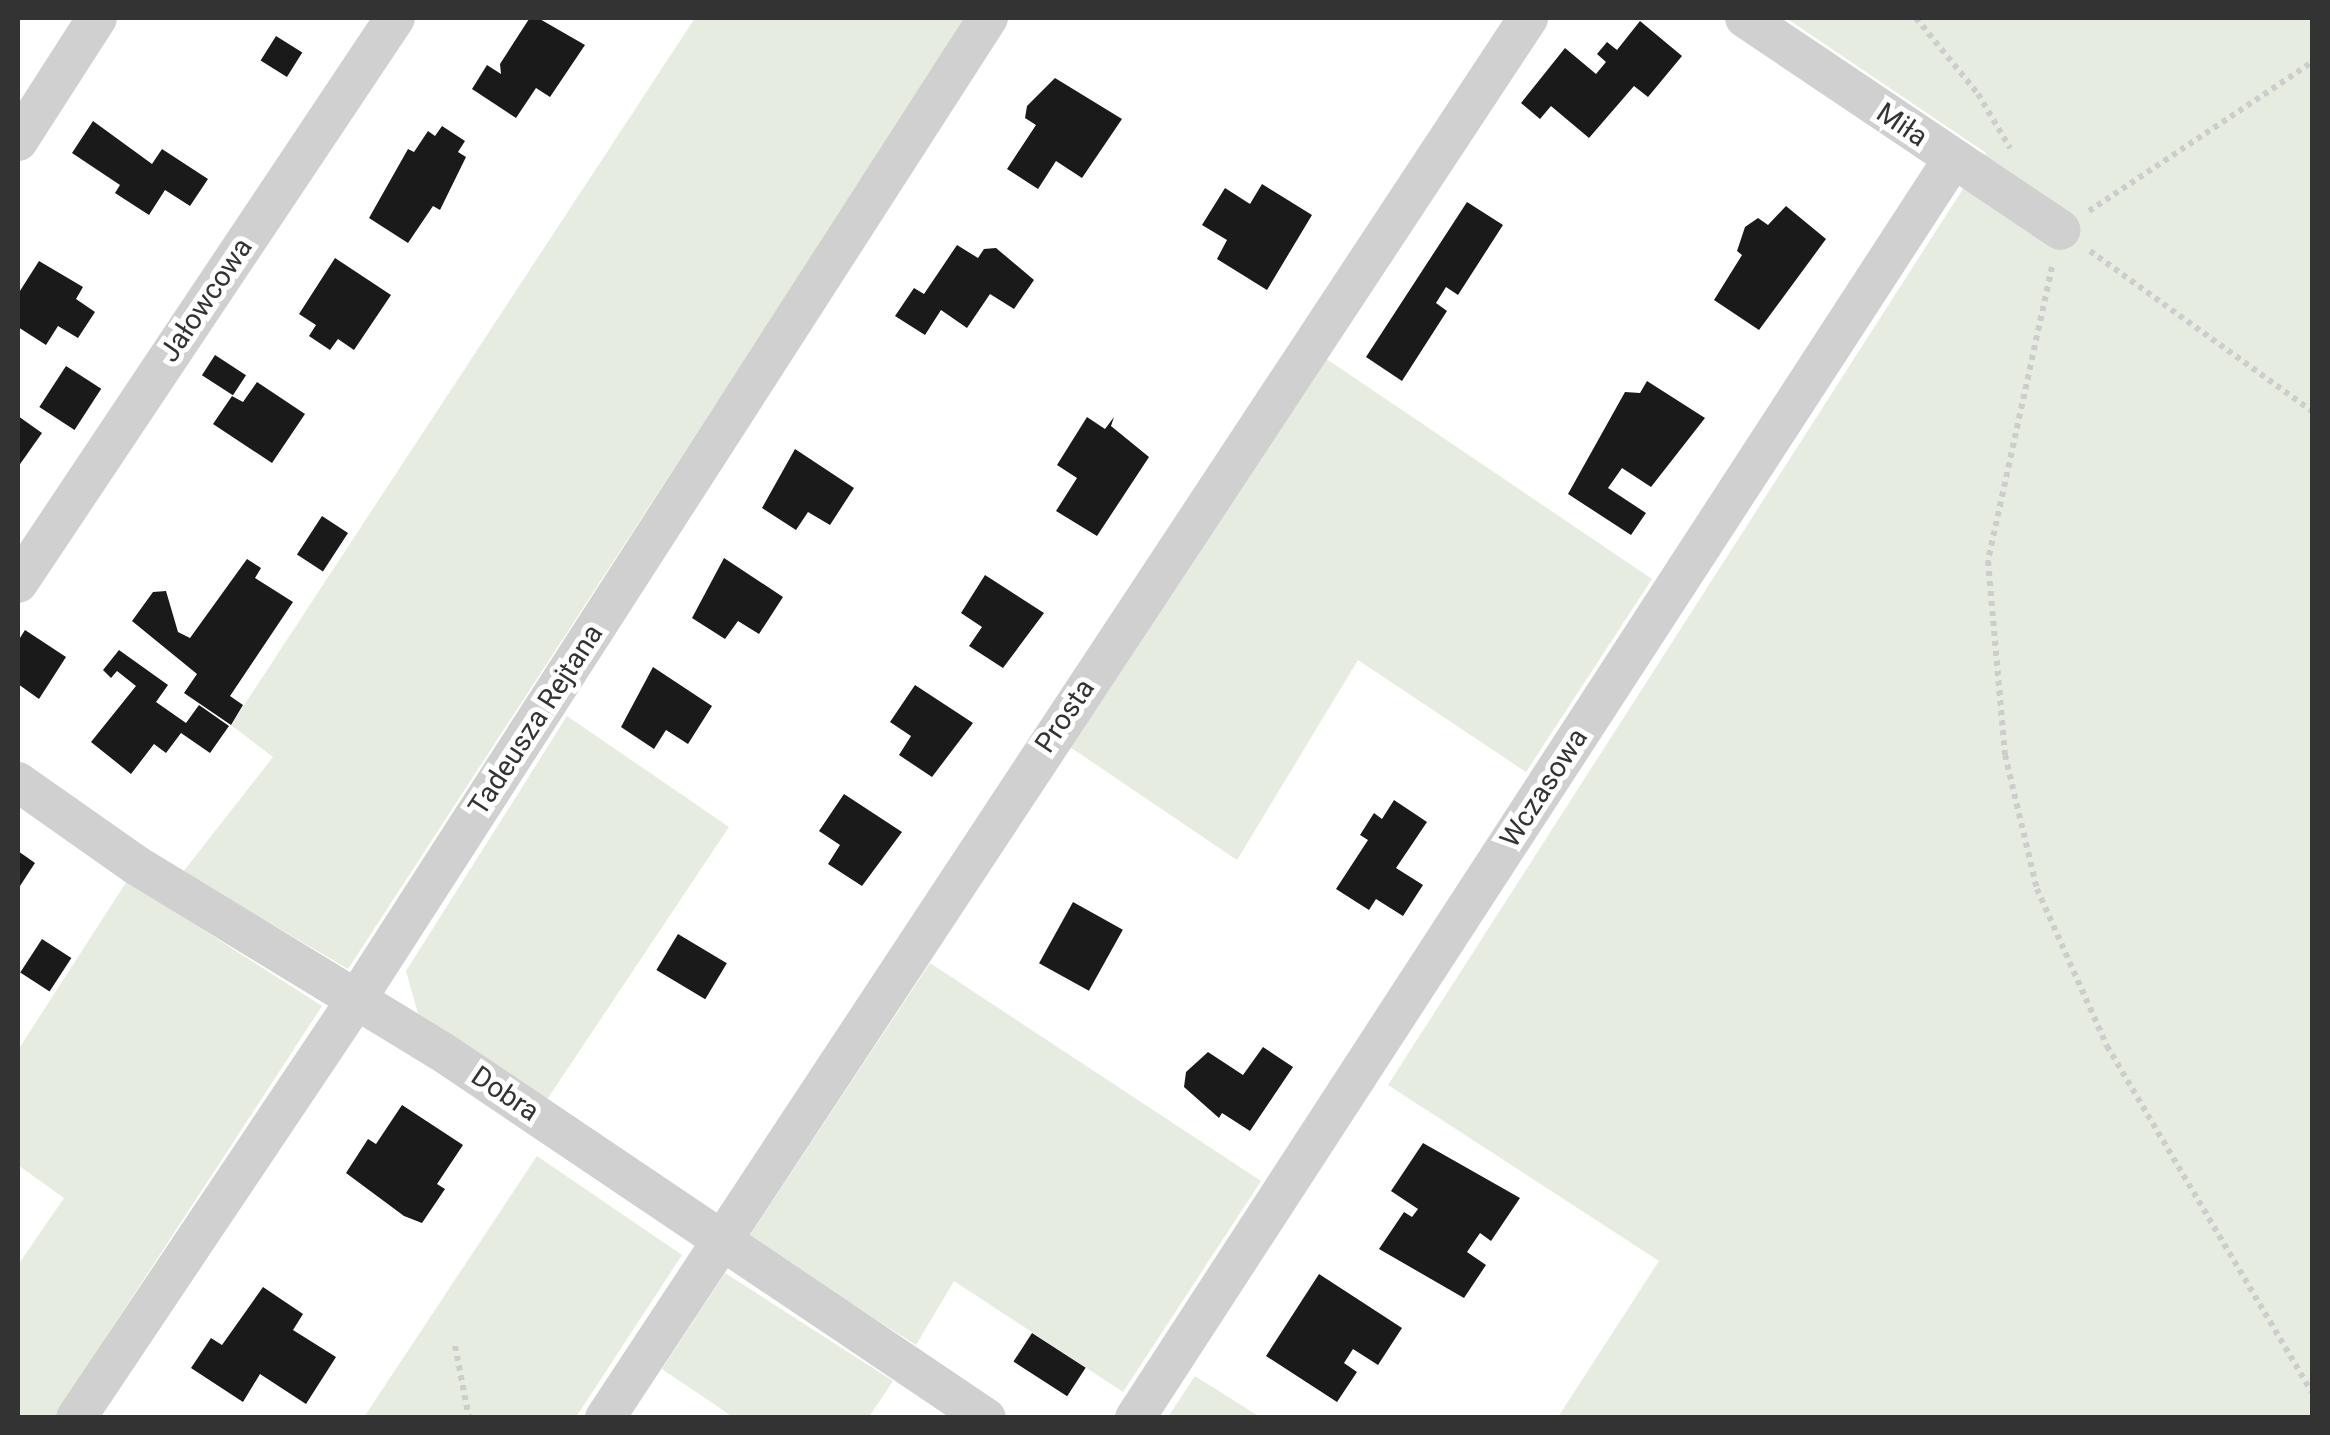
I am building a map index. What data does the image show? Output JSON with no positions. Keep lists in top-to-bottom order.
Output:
{
  "streets": {
    "street": [
      "Miła",
      "Jałowcowa",
      "Prosta",
      "Tadeusza Rejtana",
      "Wczasowa",
      "Dobra"
    ]
  },
  "crossings": [
    ["Miła", "Wczasowa"],
    ["Prosta", "Dobra"],
    ["Tadeusza Rejtana", "Dobra"]
  ]
}
